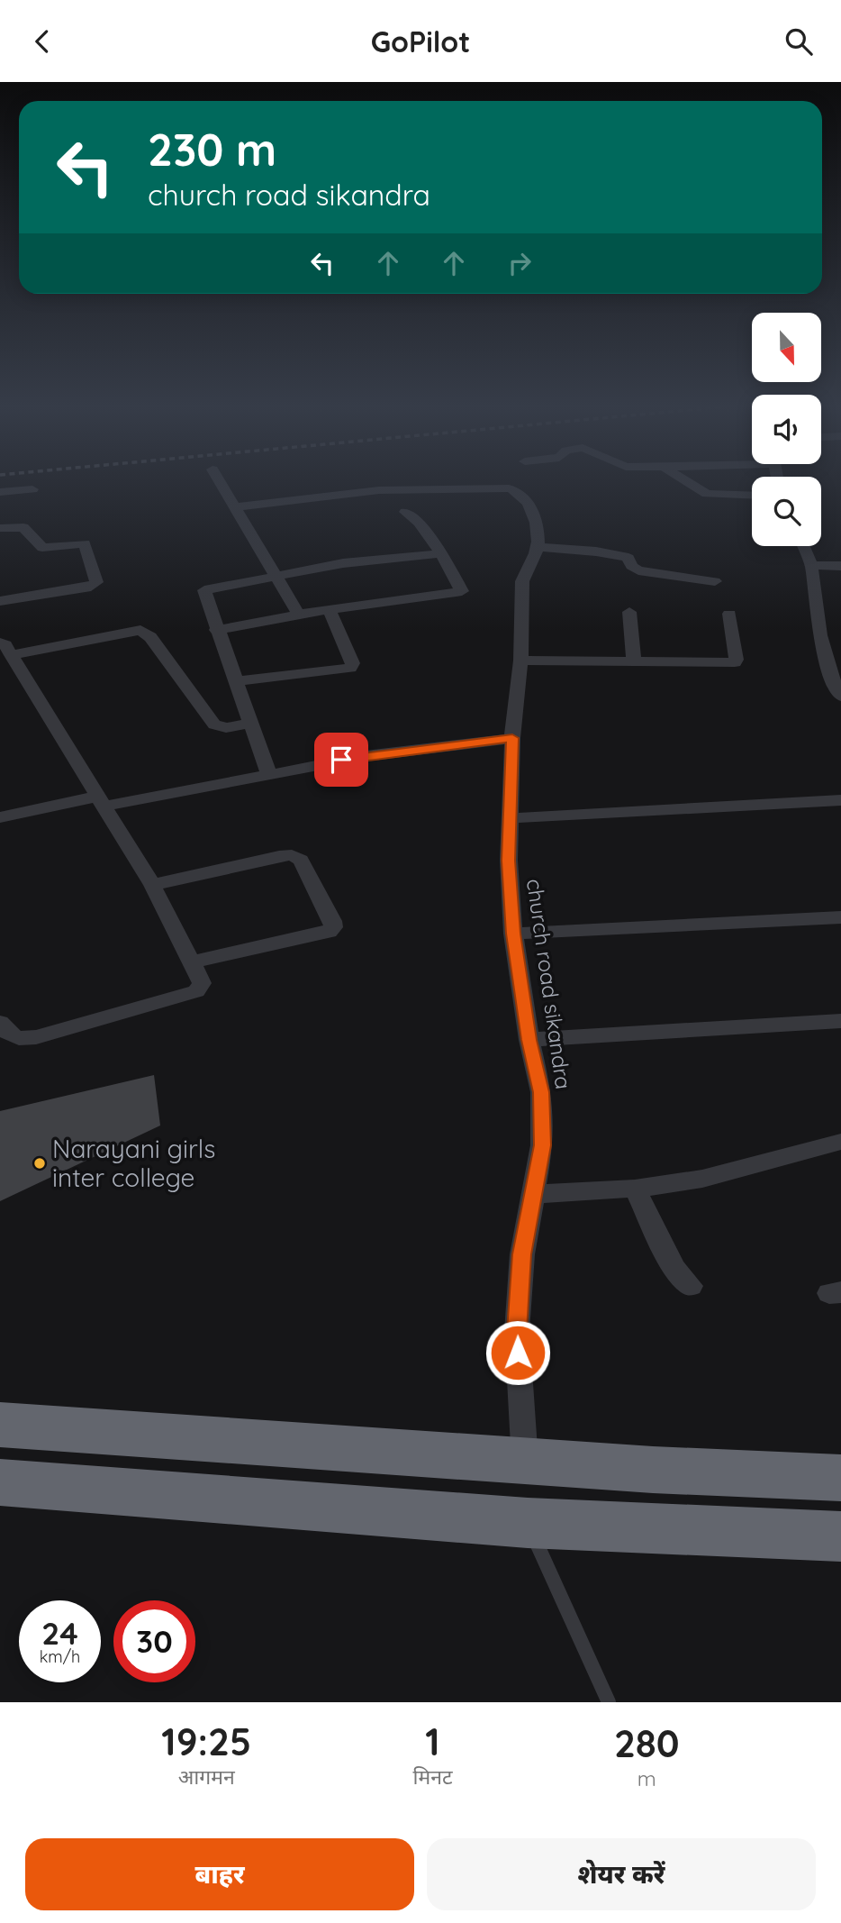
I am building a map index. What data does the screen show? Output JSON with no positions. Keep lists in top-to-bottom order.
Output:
{
  "streets": {
    "street": ["church road sikandra"]
  },
  "places": ["Narayani girls inter college"],
  "north": "bottom",
  "page": {
    "header": "GoPilot",
    "turn": ["230 m", "church road sikandra"],
    "speed": "24 km/h",
    "limit": "30",
    "eta": [
      "19:25",
      "आगमन",
      "1",
      "मिनट",
      "280",
      "m"
    ],
    "buttons": ["बाहर", "शेयर करें"]
  }
}
